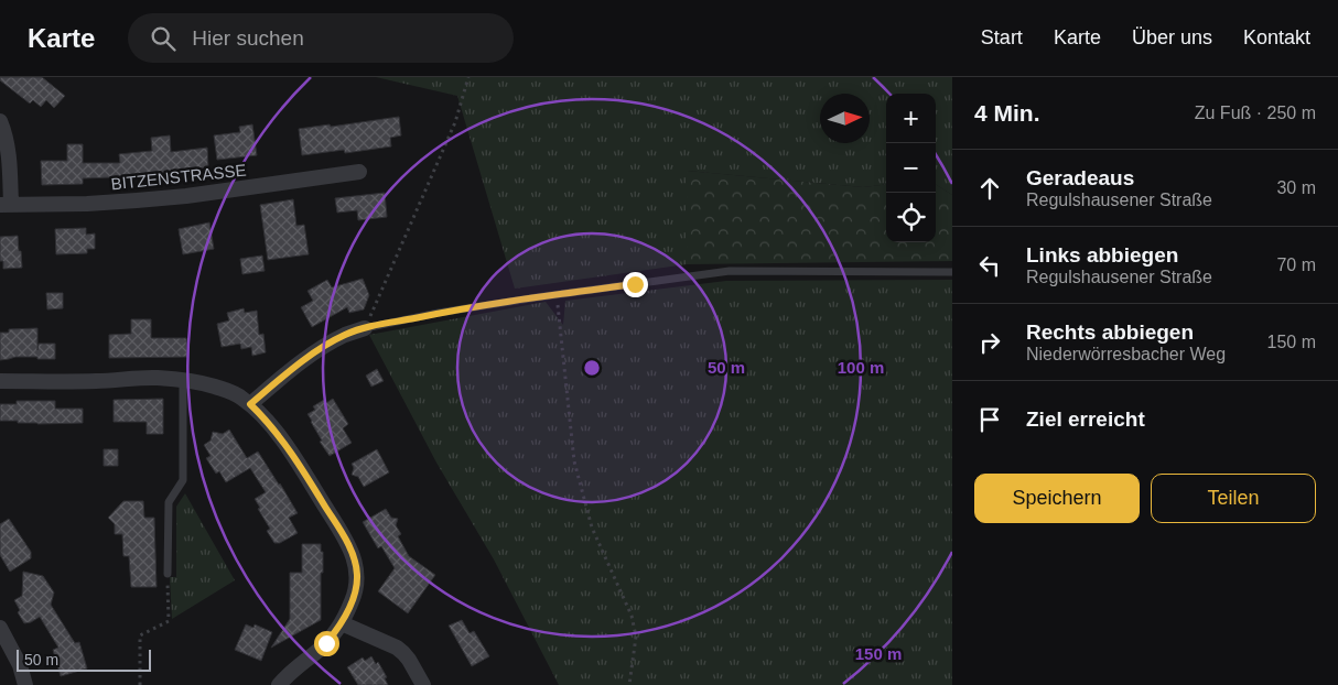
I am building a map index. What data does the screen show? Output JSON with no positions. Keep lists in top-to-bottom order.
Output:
{
  "streets": {
    "street": ["BITZENSTRASSE"]
  },
  "scale_bar": "50 m",
  "north": "right",
  "page": {
    "header": "Karte",
    "search": "Hier suchen",
    "nav": [
      "Start",
      "Karte",
      "Über uns",
      "Kontakt"
    ],
    "heading": ["4 Min.", "Zu Fuß · 250 m"],
    "map_buttons": ["+", "−"],
    "list": [
      ["Geradeaus", "Regulshausener Straße", "30 m"],
      ["Links abbiegen", "Regulshausener Straße", "70 m"],
      ["Rechts abbiegen", "Niederwörresbacher Weg", "150 m"],
      "Ziel erreicht"
    ],
    "buttons": ["Speichern", "Teilen"],
    "scale": "50 m"
  },
  "rings": ["50 m", "100 m", "150 m"]
}
